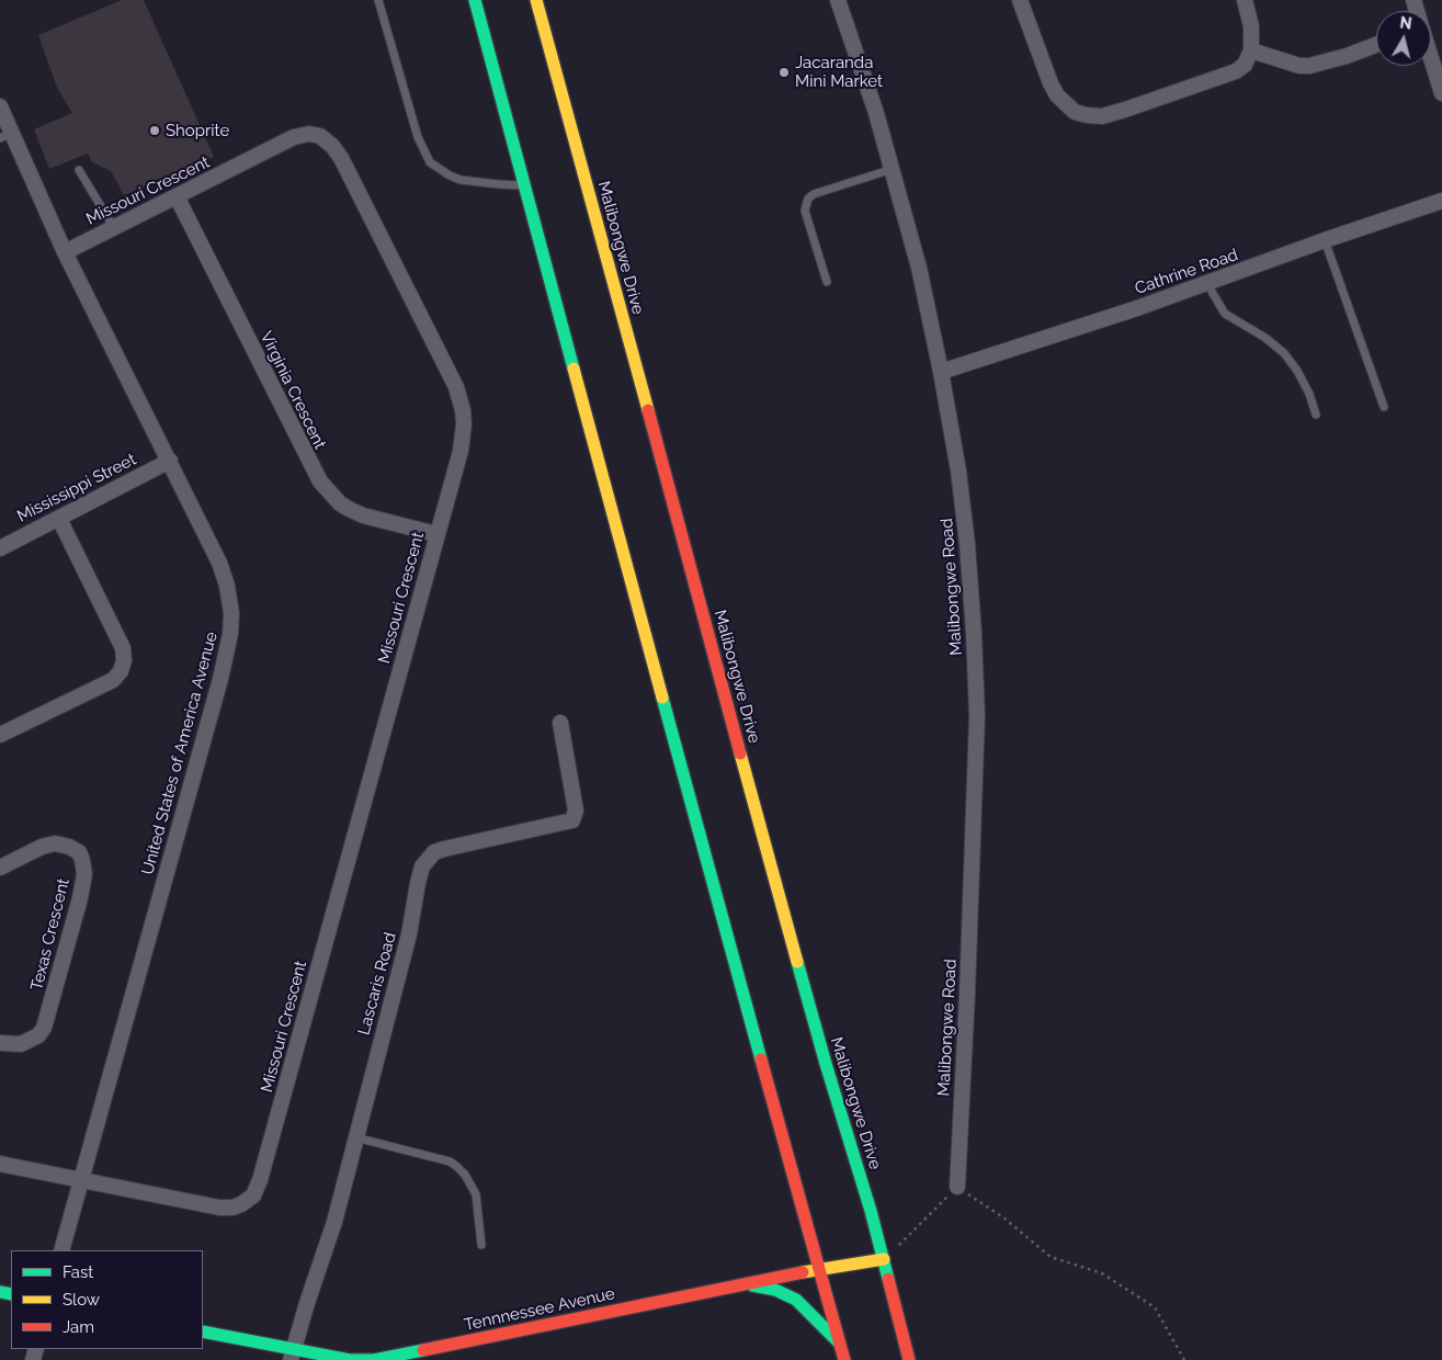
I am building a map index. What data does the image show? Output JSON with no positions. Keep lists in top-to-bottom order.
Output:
{
  "streets": {
    "main road": ["Malibongwe Drive", "Tennnessee Avenue"],
    "street": [
      "Missouri Crescent",
      "Cathrine Road",
      "Virginia Crescent",
      "Mississippi Street",
      "Malibongwe Road",
      "United States of America Avenue",
      "Texas Crescent",
      "Lascaris Road"
    ]
  },
  "crossings": [
    ["Missouri Crescent", "Virginia Crescent"],
    ["Missouri Crescent", "United States of America Avenue"],
    ["Malibongwe Drive", "Tennnessee Avenue"],
    ["Cathrine Road", "Malibongwe Road"],
    ["Mississippi Street", "United States of America Avenue"],
    ["Lascaris Road", "Tennnessee Avenue"]
  ],
  "places": ["Jacaranda Mini Market", "Shoprite"],
  "legend": ["Fast", "Slow", "Jam"],
  "north": "top"
}
